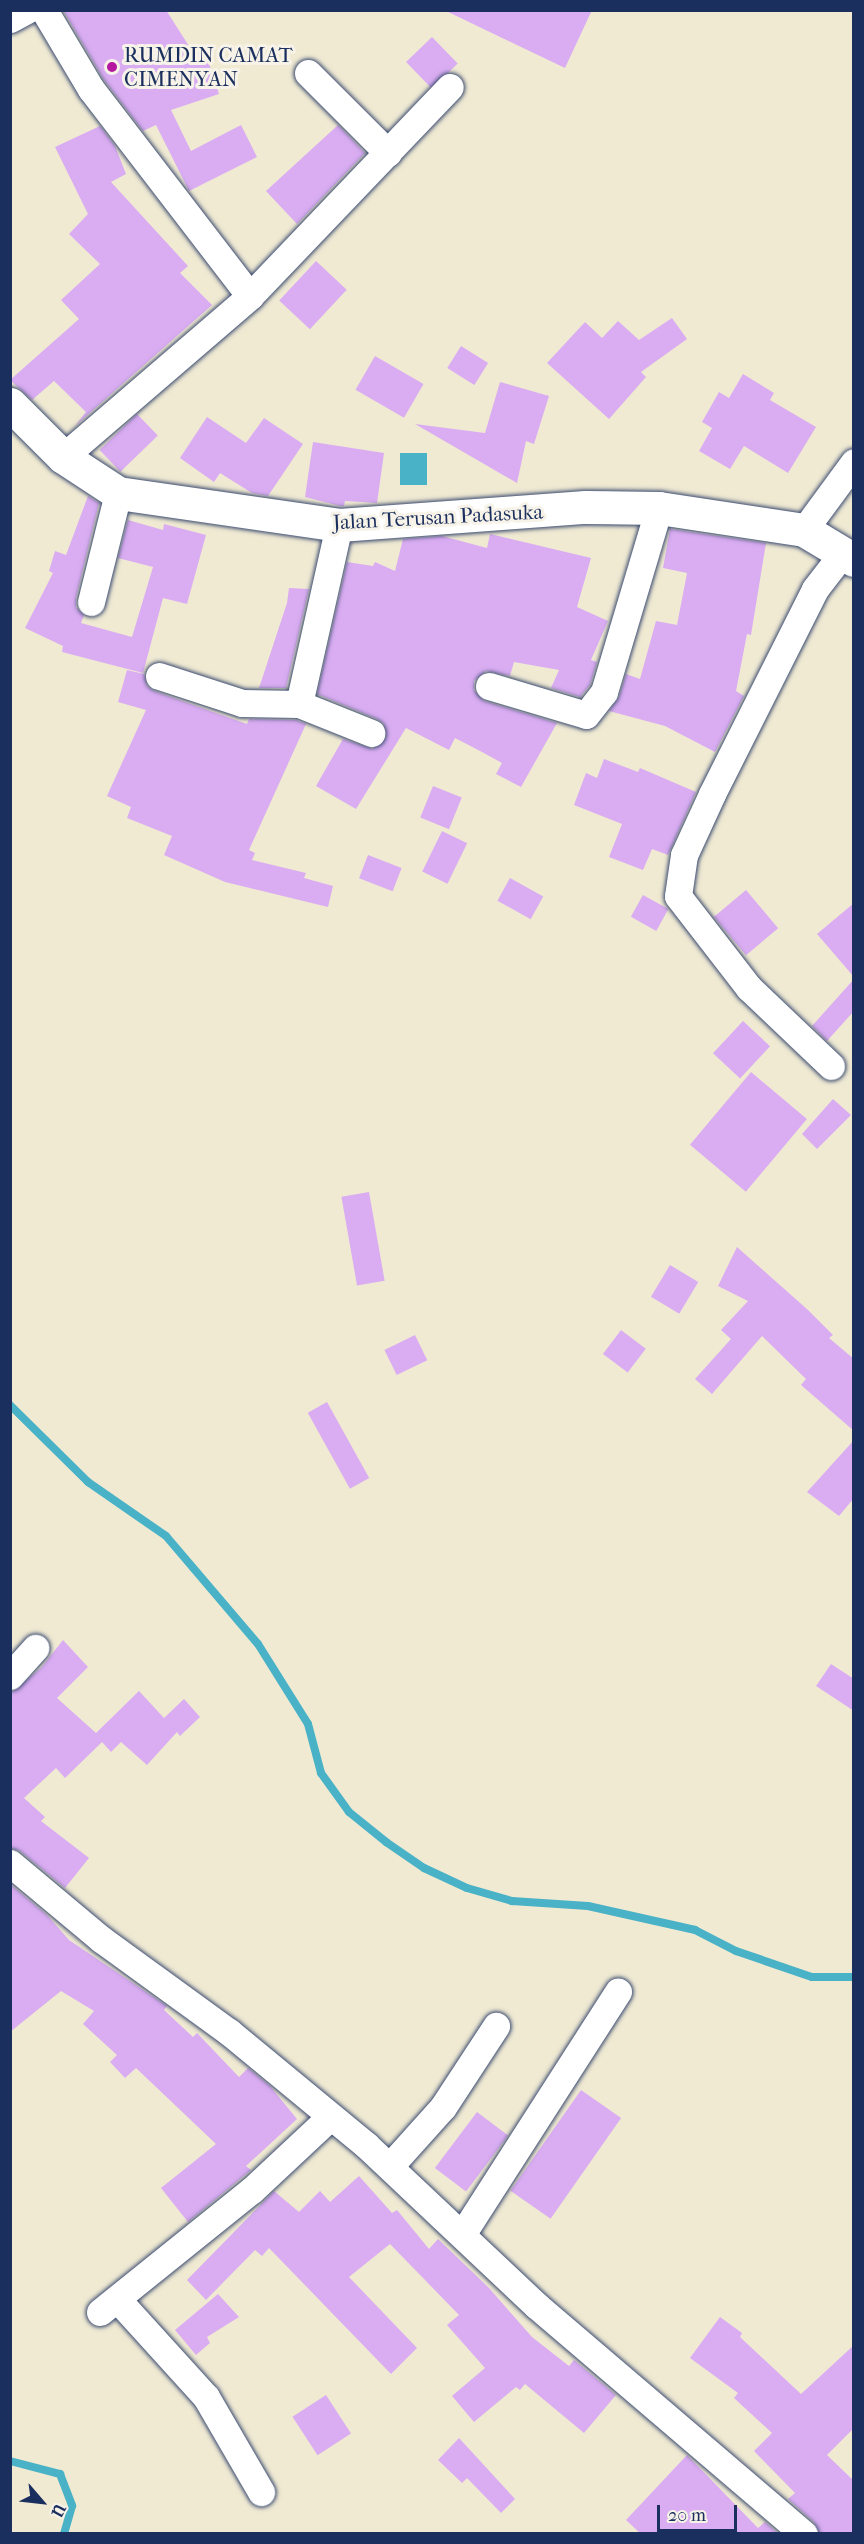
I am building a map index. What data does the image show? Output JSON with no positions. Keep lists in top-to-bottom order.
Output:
{
  "streets": {
    "street": ["Jalan Terusan Padasuka"]
  },
  "places": ["RUMDIN CAMAT CIMENYAN"],
  "scale_bar": "20 m",
  "north": "bottom right"
}
